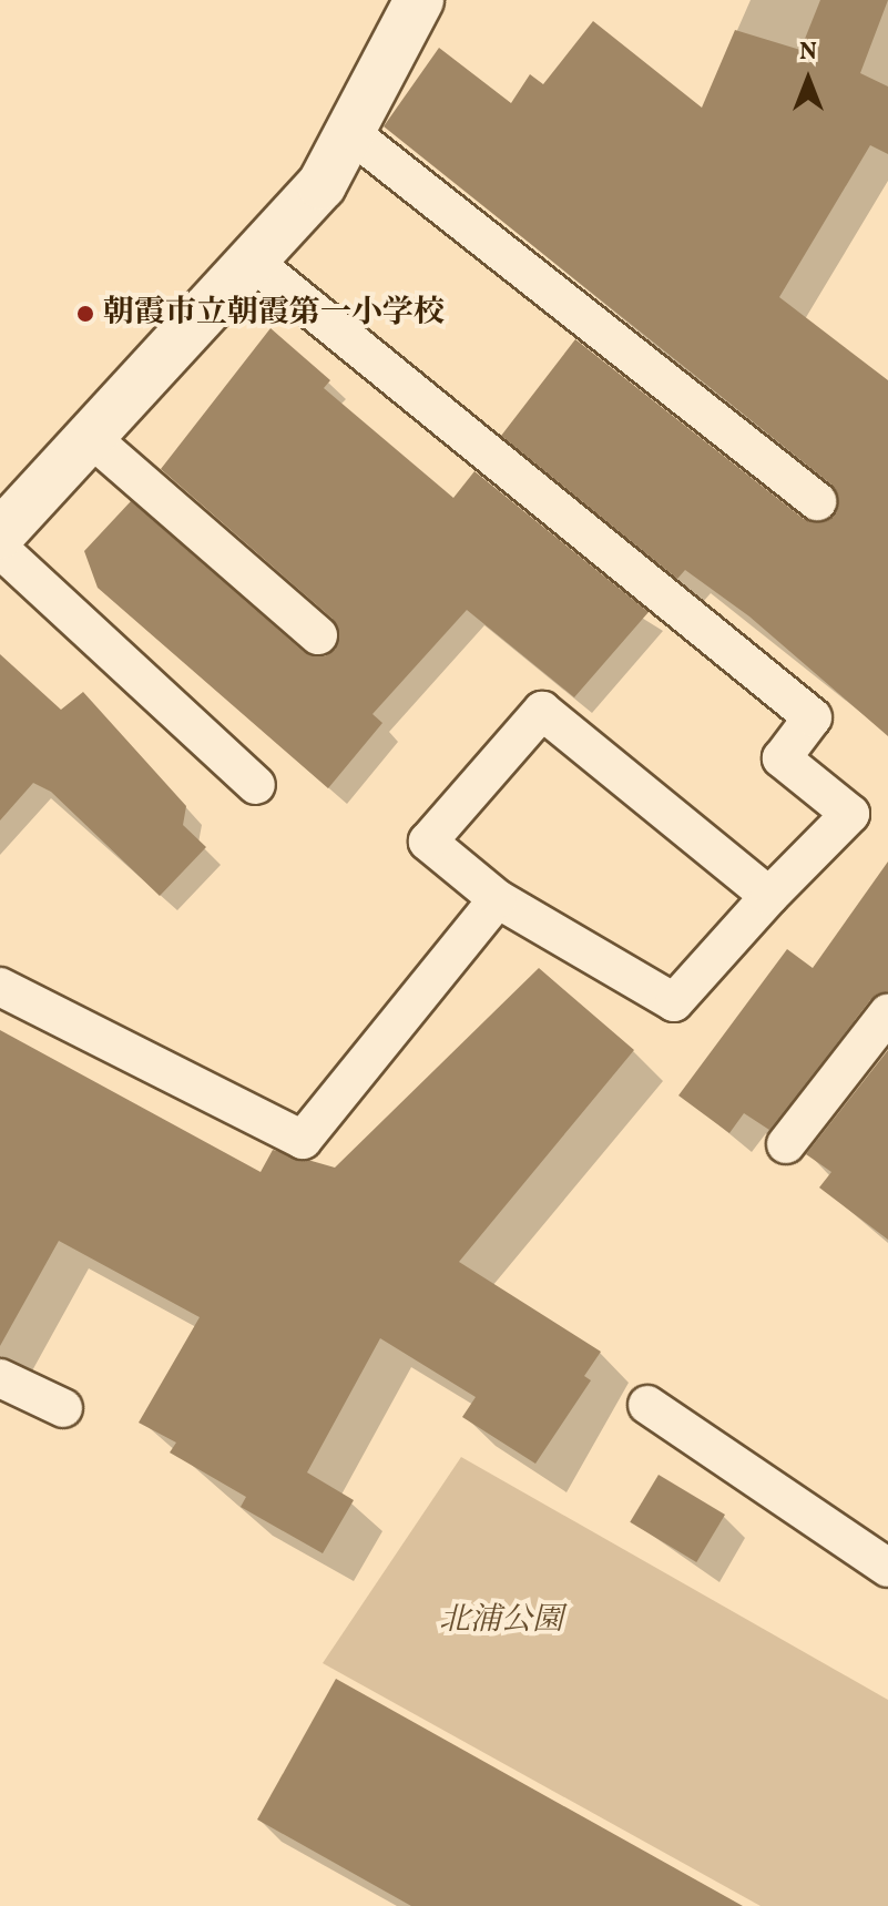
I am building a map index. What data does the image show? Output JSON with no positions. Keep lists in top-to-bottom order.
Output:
{
  "parks": ["北浦公園"],
  "places": ["朝霞市立朝霞第一小学校"],
  "north": "top"
}
